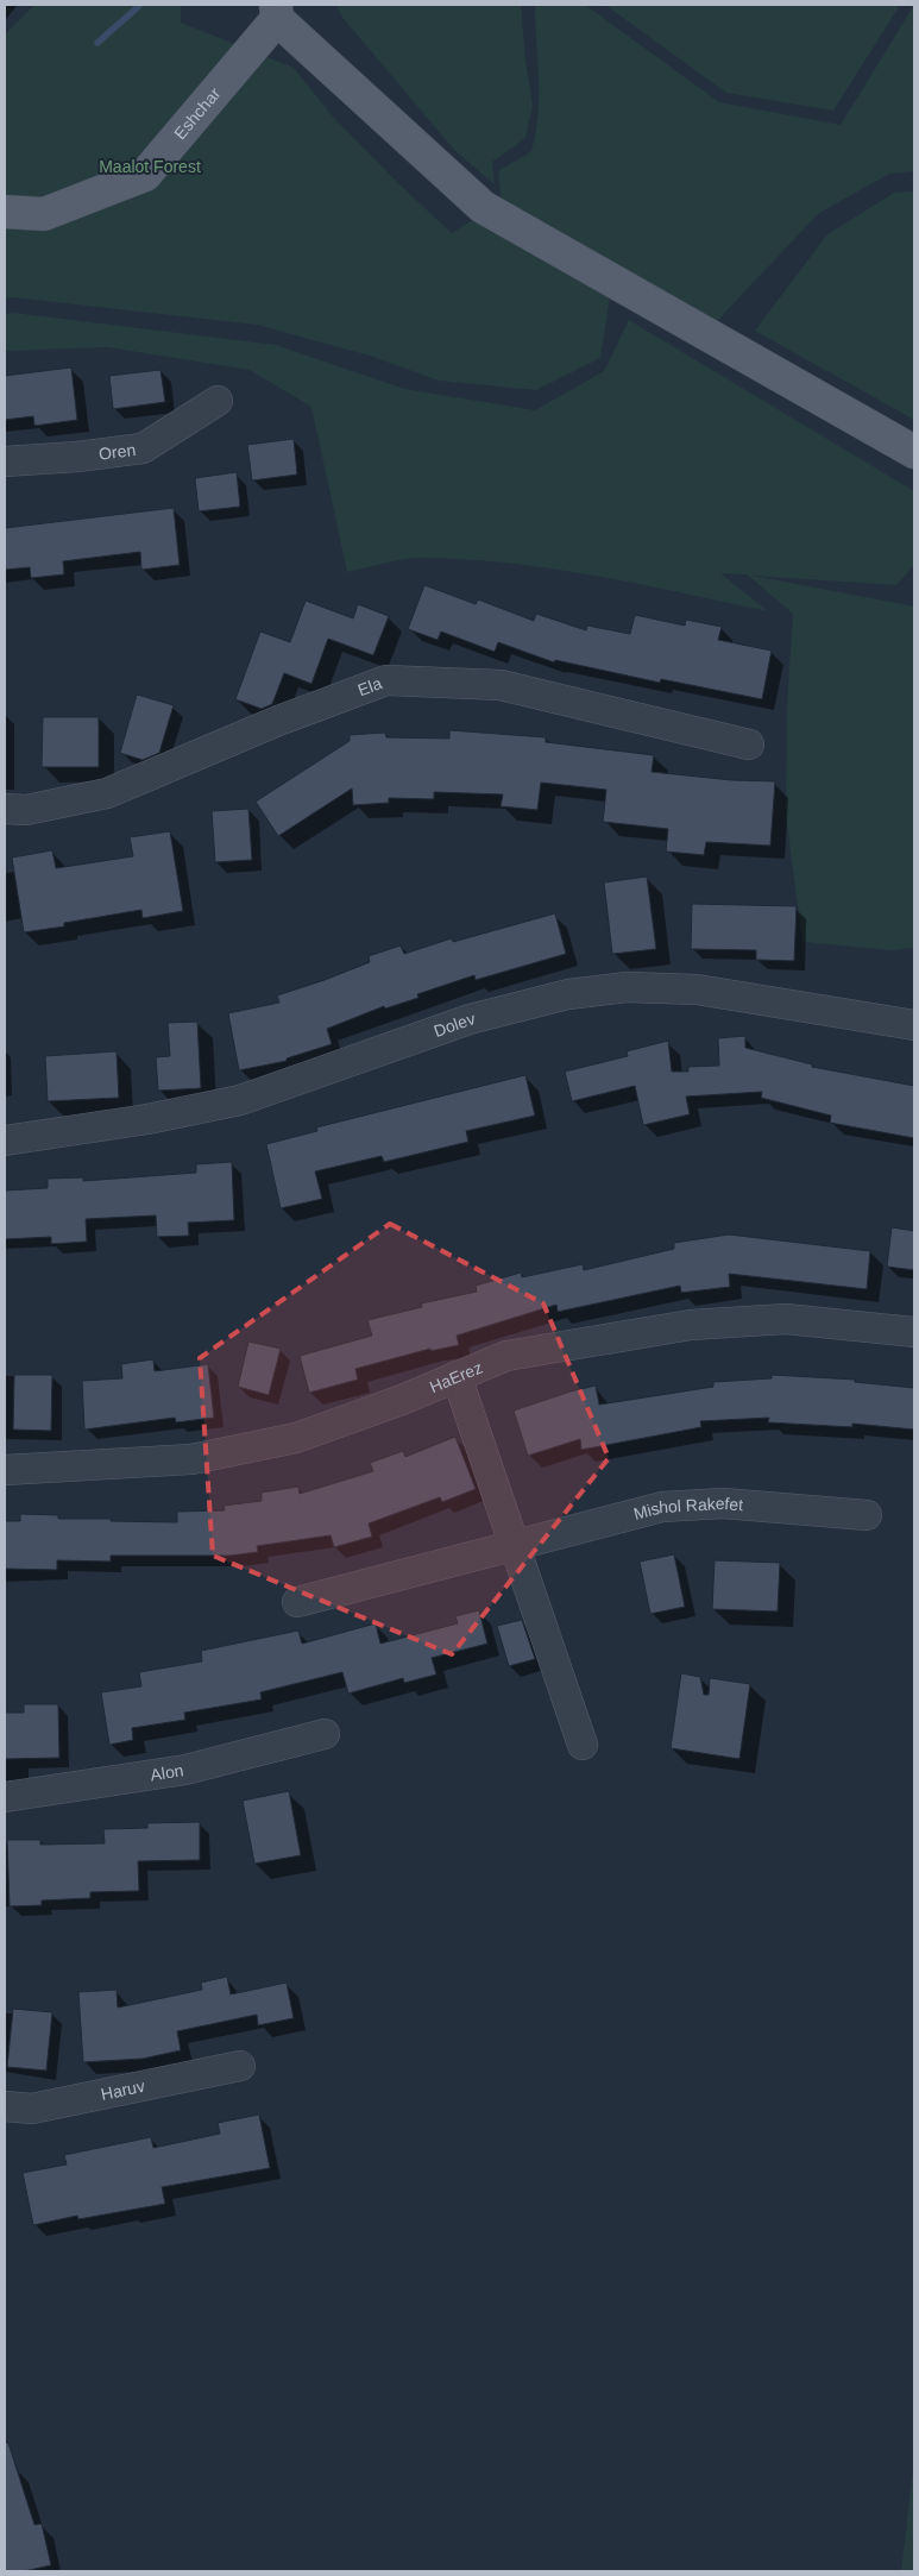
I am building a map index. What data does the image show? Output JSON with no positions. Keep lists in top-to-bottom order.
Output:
{
  "streets": {
    "main road": ["Eshchar"],
    "street": [
      "Oren",
      "Ela",
      "Dolev",
      "HaErez",
      "Mishol Rakefet",
      "Alon",
      "Haruv"
    ]
  },
  "parks": ["Maalot Forest"]
}
